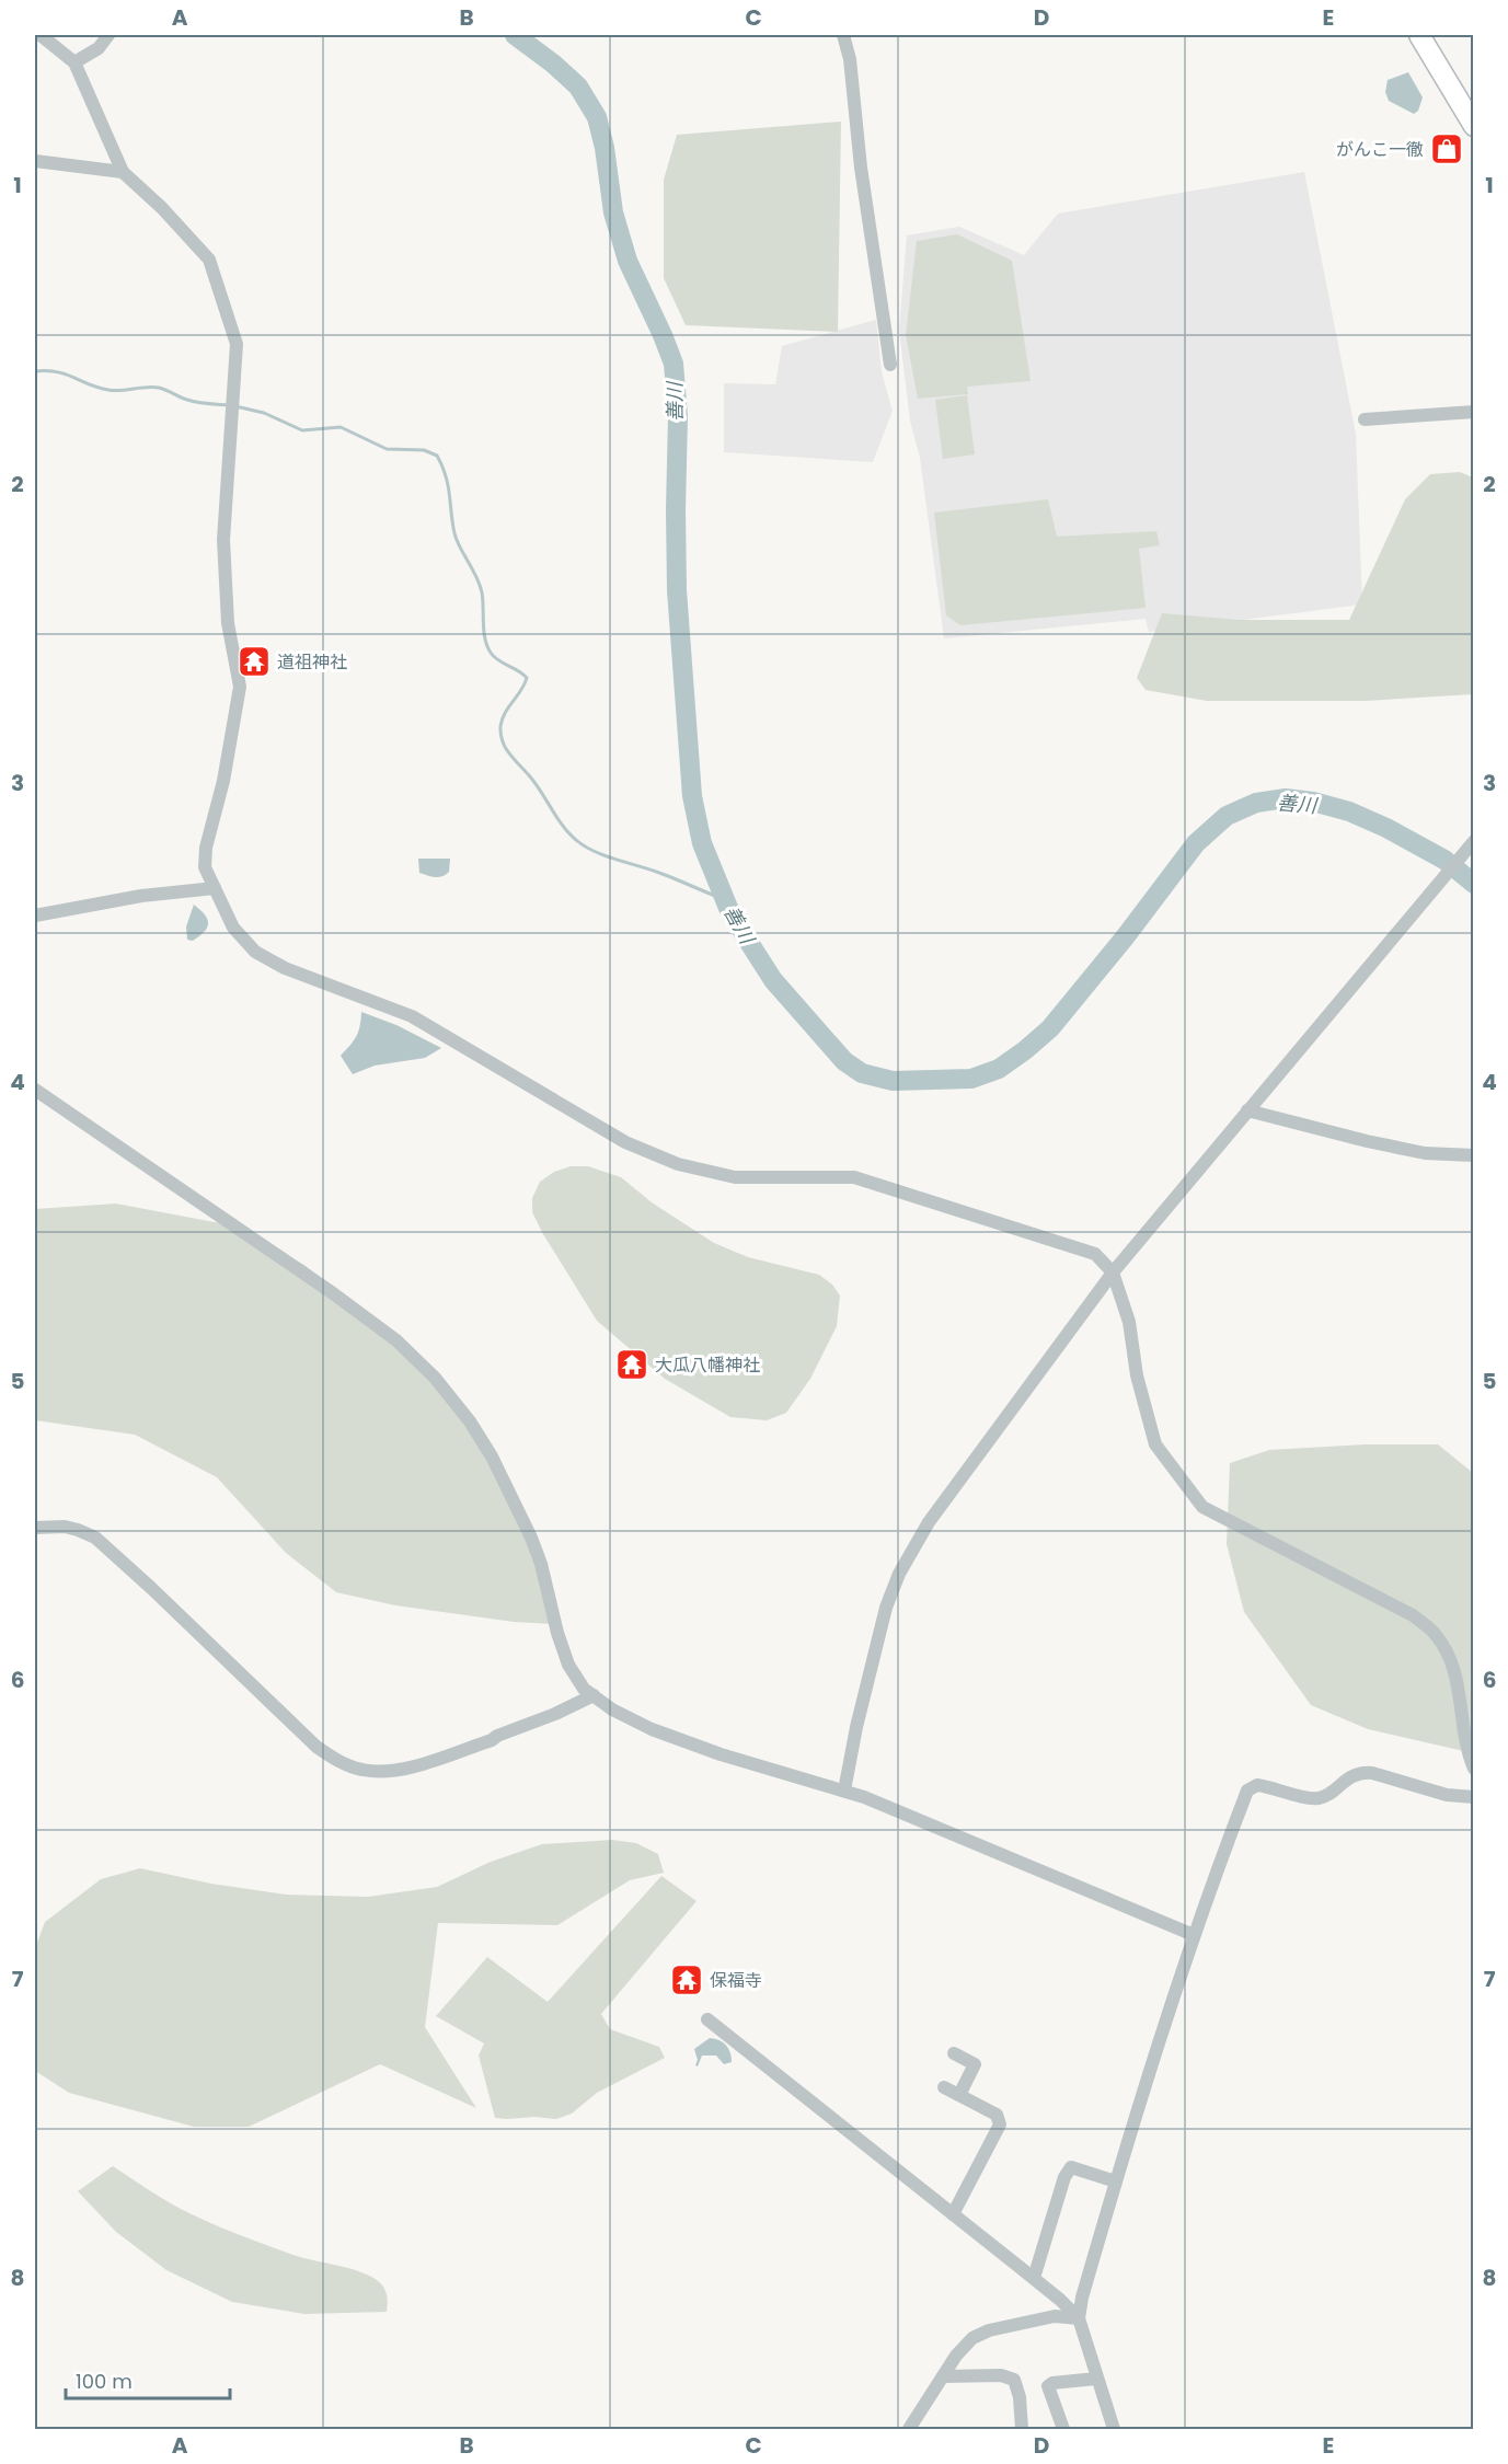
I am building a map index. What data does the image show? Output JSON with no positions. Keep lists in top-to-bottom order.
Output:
{
  "water": ["善川"],
  "places": {
    "shop": ["がんこ一徹"],
    "temple": ["道祖神社", "大瓜八幡神社", "保福寺"]
  },
  "scale_bar": "100 m",
  "grid": {
    "columns": [
      "A",
      "B",
      "C",
      "D",
      "E"
    ],
    "rows": [
      "1",
      "2",
      "3",
      "4",
      "5",
      "6",
      "7",
      "8"
    ]
  }
}
